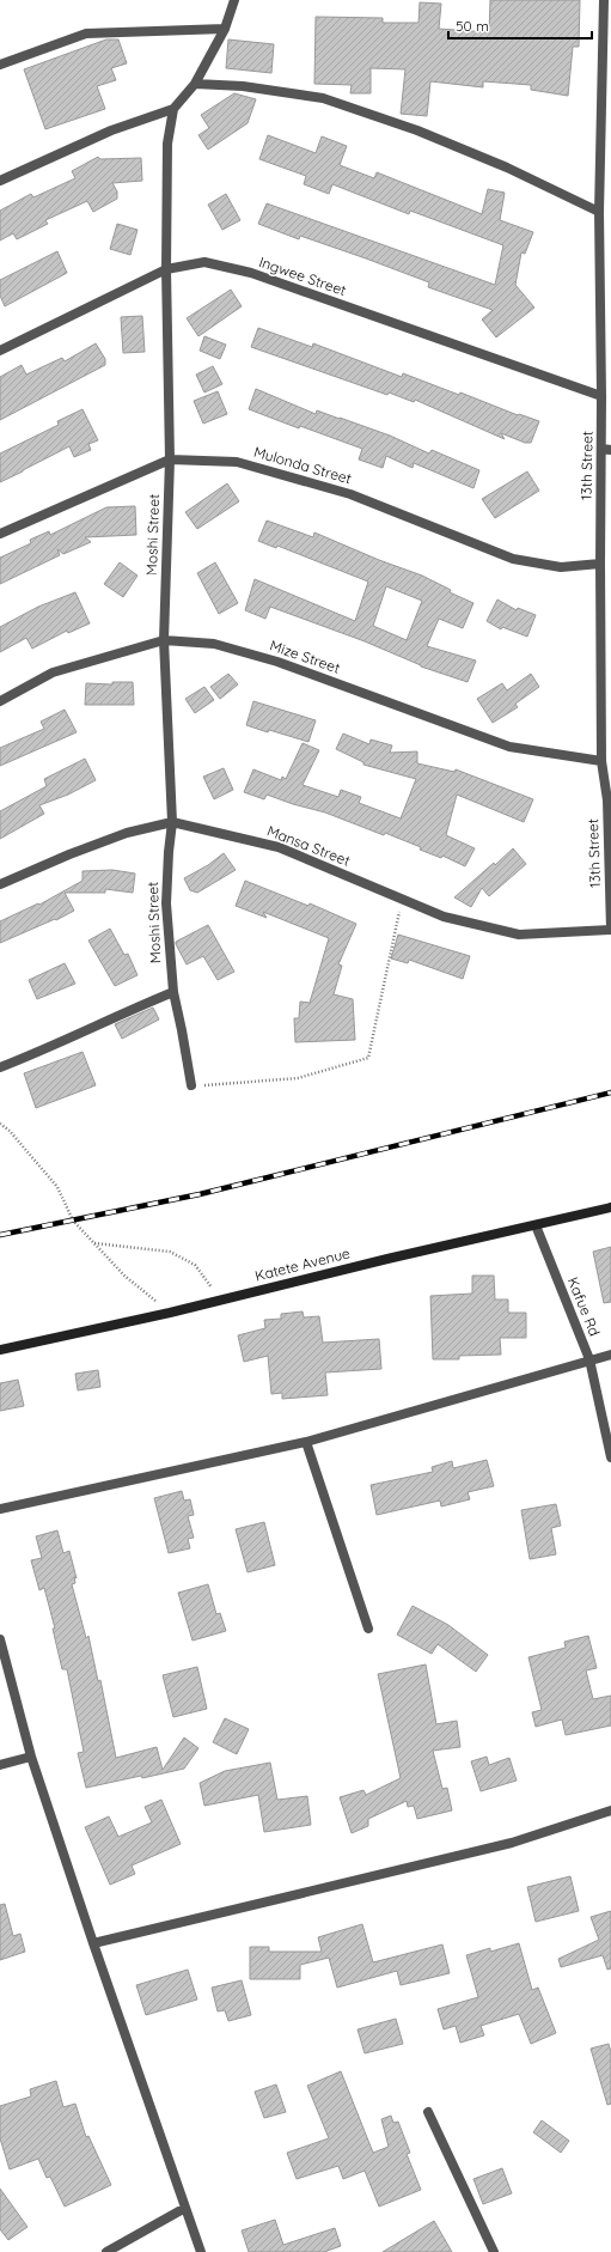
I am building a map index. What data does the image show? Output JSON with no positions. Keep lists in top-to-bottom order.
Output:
{
  "streets": {
    "street": [
      "Ingwee Street",
      "Mulonda Street",
      "13th Street",
      "Moshi Street",
      "Mize Street",
      "Mansa Street",
      "Katete Avenue",
      "Kafue Rd"
    ]
  },
  "crossings": [
    ["Ingwee Street", "13th Street"],
    ["Ingwee Street", "Moshi Street"],
    ["Mulonda Street", "13th Street"],
    ["Mulonda Street", "Moshi Street"],
    ["13th Street", "Mize Street"],
    ["13th Street", "Mansa Street"],
    ["Moshi Street", "Mize Street"],
    ["Moshi Street", "Mansa Street"],
    ["Katete Avenue", "Kafue Rd"]
  ],
  "scale_bar": "50 m"
}
